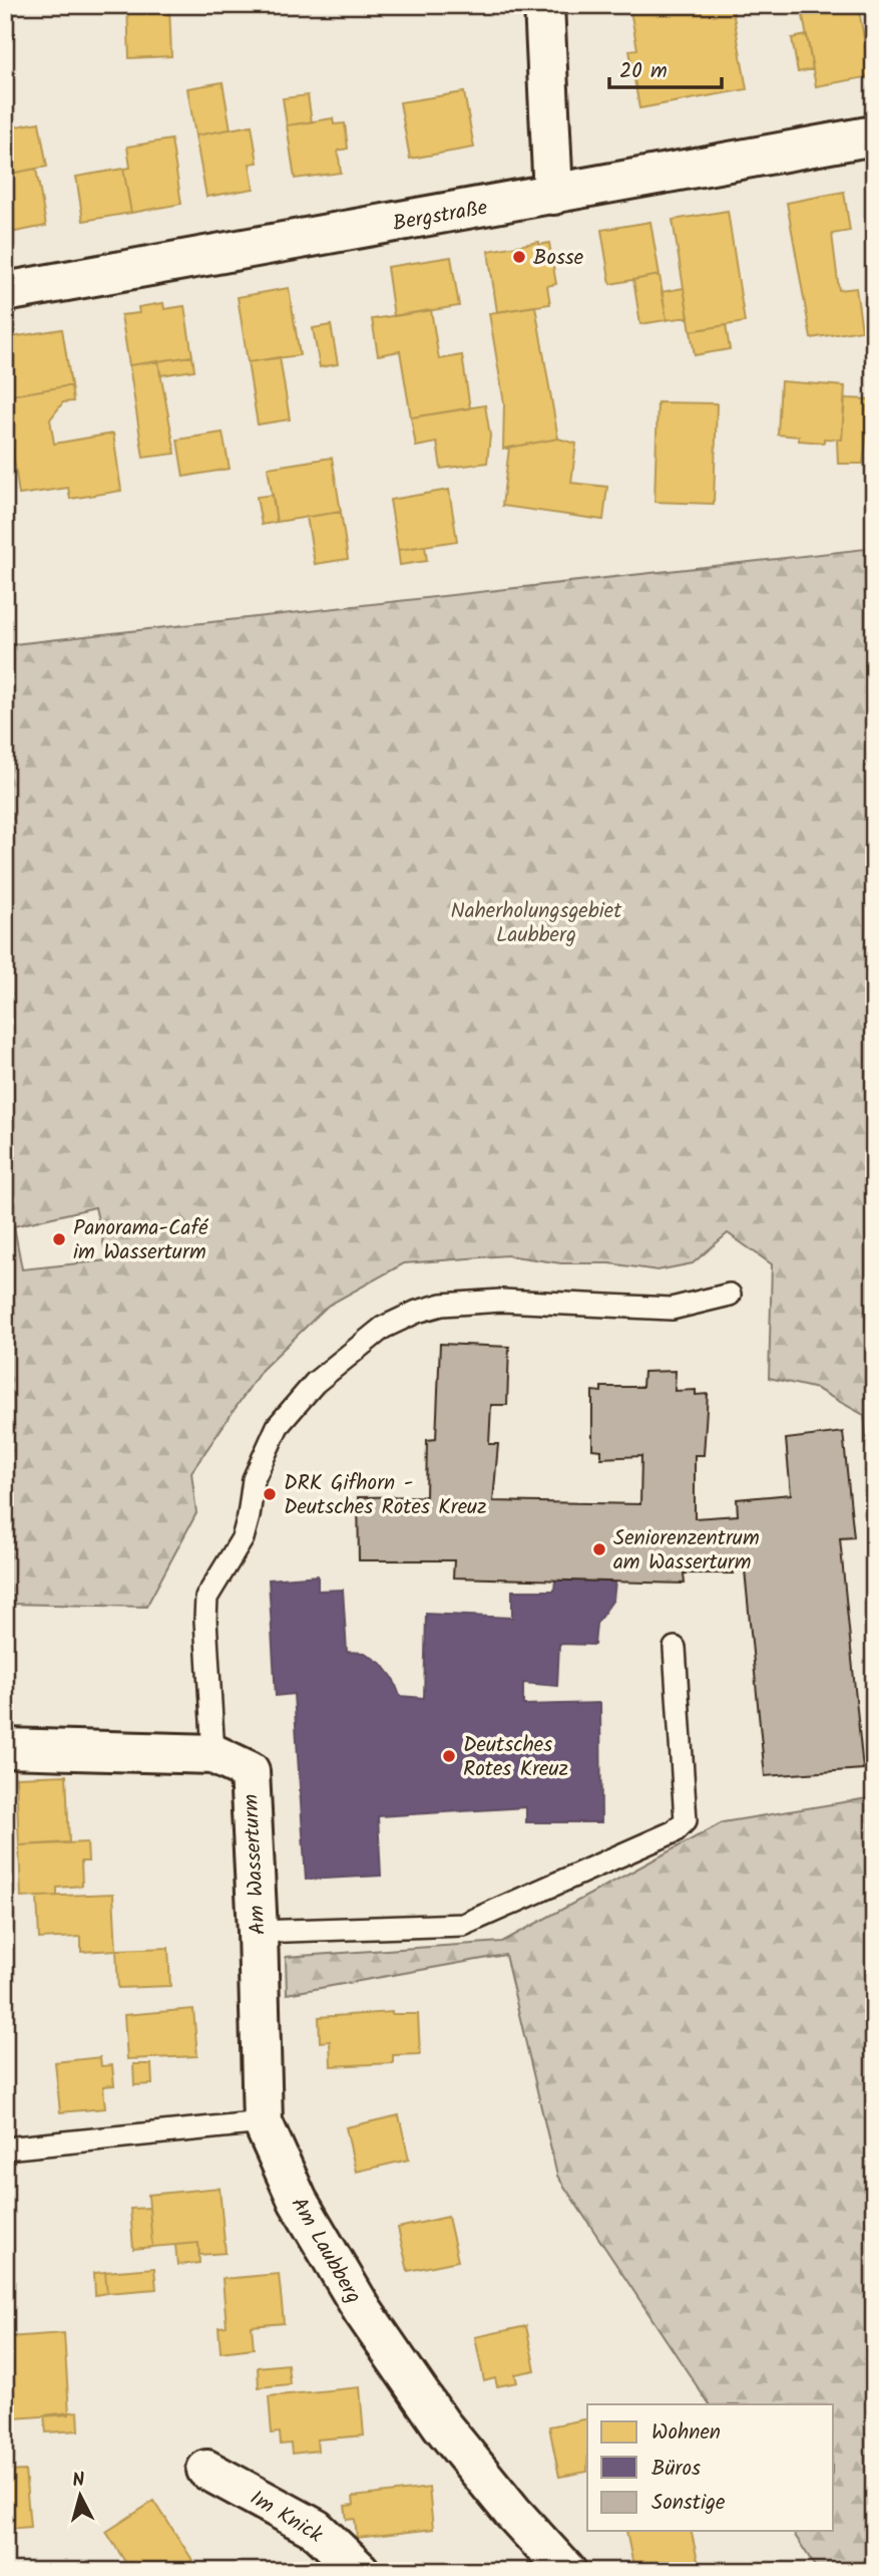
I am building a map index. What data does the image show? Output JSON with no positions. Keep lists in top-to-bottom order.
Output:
{
  "streets": {
    "street": [
      "Bergstraße",
      "Am Wasserturm",
      "Am Laubberg",
      "Im Knick"
    ]
  },
  "crossings": [
    ["Am Wasserturm", "Am Laubberg"]
  ],
  "parks": ["Naherholungsgebiet Laubberg"],
  "places": [
    "Bosse",
    "Panorama-Café im Wasserturm",
    "DRK Gifhorn - Deutsches Rotes Kreuz",
    "Seniorenzentrum am Wasserturm",
    "Deutsches Rotes Kreuz"
  ],
  "legend": ["Wohnen", "Büros", "Sonstige"],
  "scale_bar": "20 m",
  "north": "top"
}
